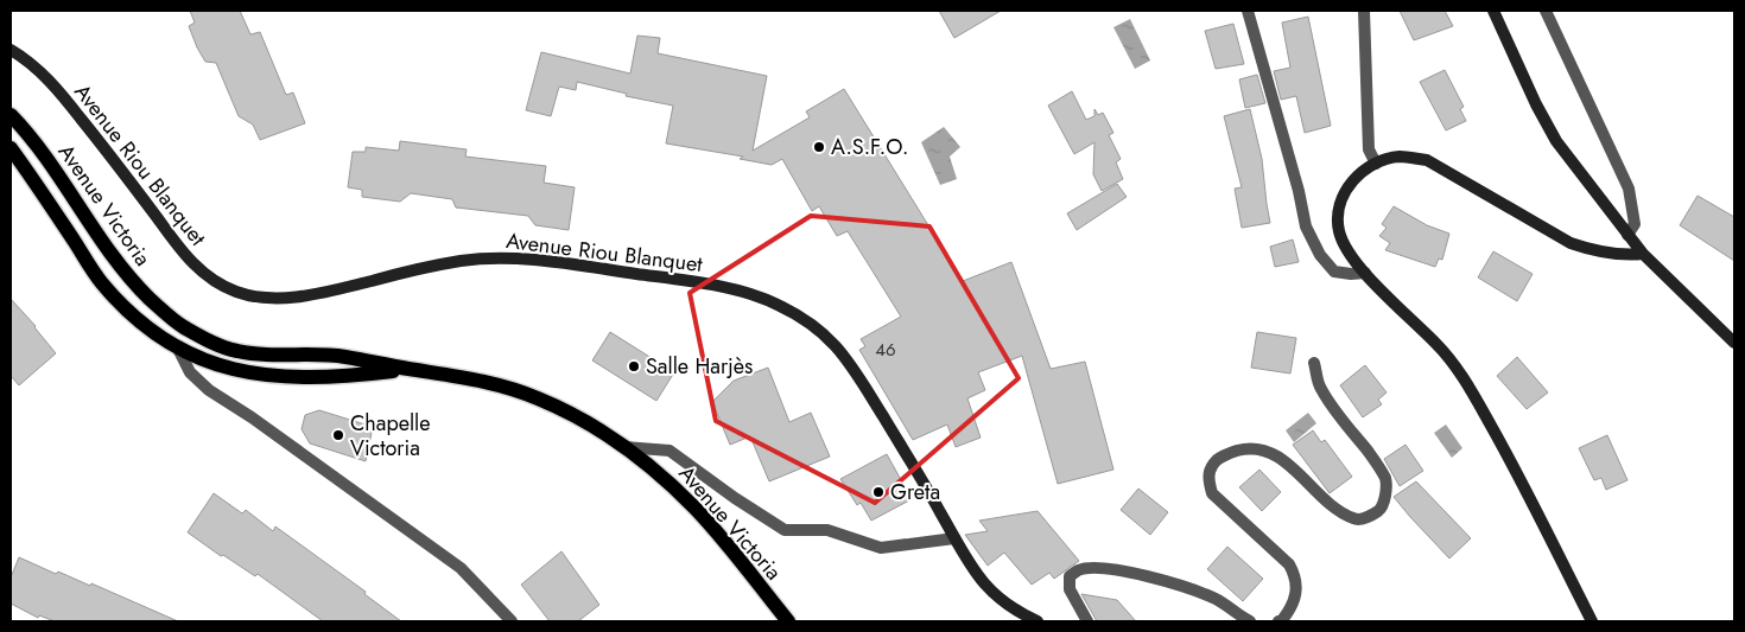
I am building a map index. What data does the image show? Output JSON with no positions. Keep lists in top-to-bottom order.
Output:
{
  "streets": {
    "main road": ["Avenue Victoria"],
    "street": ["Avenue Riou Blanquet"]
  },
  "places": [
    "A.S.F.O.",
    "Salle Harjès",
    "Chapelle Victoria",
    "Greta"
  ],
  "house_numbers": ["46"]
}
